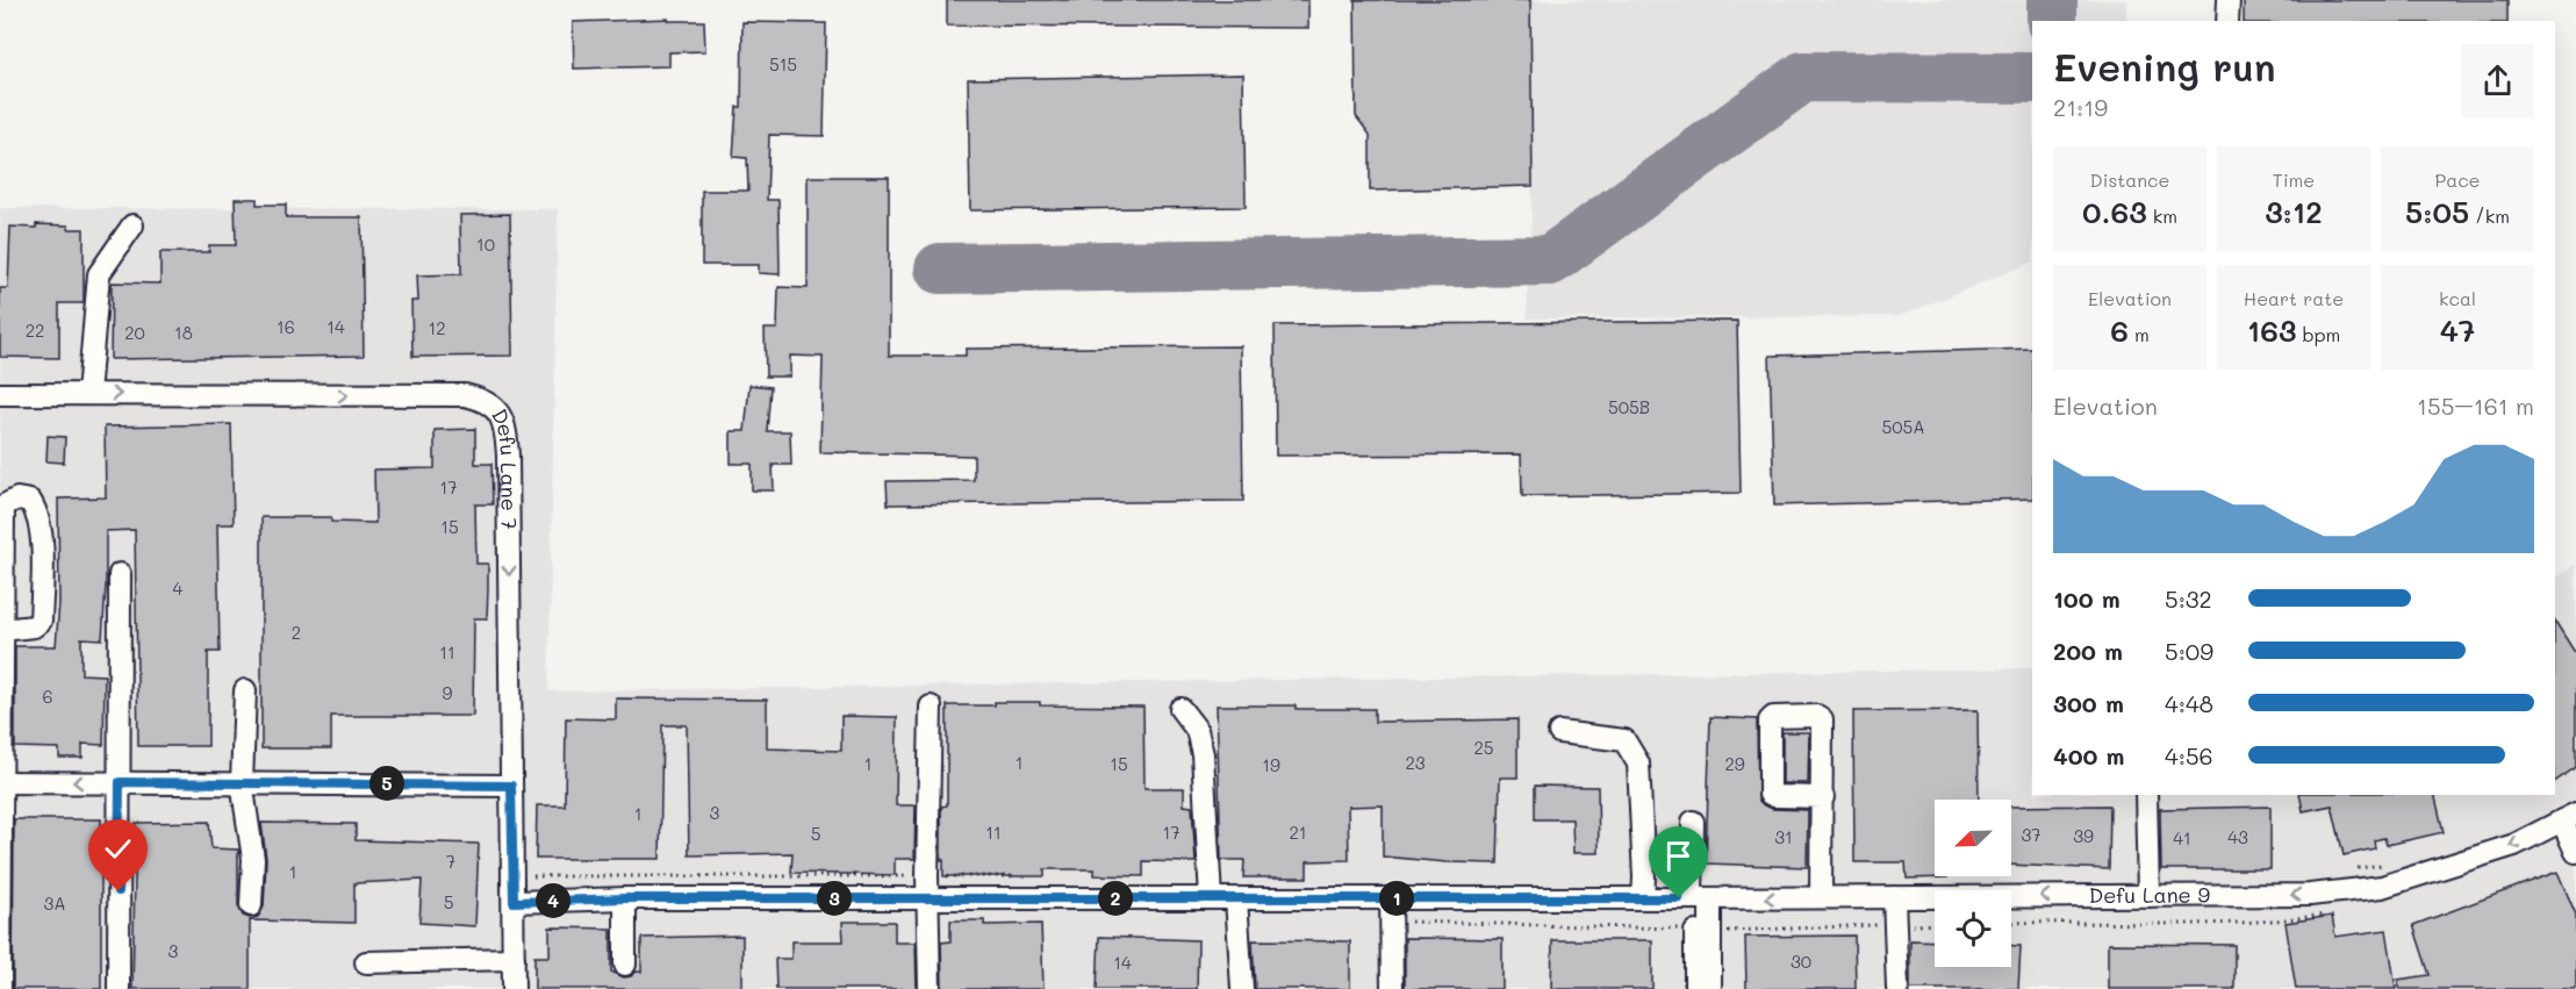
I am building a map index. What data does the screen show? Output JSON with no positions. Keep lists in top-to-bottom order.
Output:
{
  "streets": {
    "street": ["Defu Lane 7", "Defu Lane 9"]
  },
  "crossings": [
    ["Defu Lane 7", "Defu Lane 9"]
  ],
  "one_way": ["Defu Lane 9"],
  "house_numbers": [
    "515",
    "10",
    "16",
    "14",
    "12",
    "22",
    "20",
    "18",
    "505B",
    "505A",
    "17",
    "15",
    "4",
    "2",
    "11",
    "9",
    "6",
    "25",
    "1",
    "23",
    "1",
    "15",
    "29",
    "19",
    "3",
    "1",
    "11",
    "17",
    "21",
    "5",
    "37",
    "39",
    "31",
    "43",
    "41",
    "7",
    "1",
    "5",
    "3A",
    "3",
    "30",
    "14"
  ],
  "north": "bottom left",
  "page": {
    "heading": ["Evening run", "21:19"],
    "stats": [
      ["Distance", "0.63 km"],
      ["Time", "3:12"],
      ["Pace", "5:05 /km"],
      ["Elevation", "6 m"],
      ["Heart rate", "163 bpm"],
      ["kcal", "47"]
    ],
    "chart": ["Elevation", "155–161 m"],
    "list": [
      {
        "name": "100 m",
        "note": "5:32"
      },
      {
        "name": "200 m",
        "note": "5:09"
      },
      {
        "name": "300 m",
        "note": "4:48"
      },
      {
        "name": "400 m",
        "note": "4:56"
      }
    ],
    "pins": [
      "5",
      "1",
      "2",
      "3",
      "4"
    ]
  }
}
